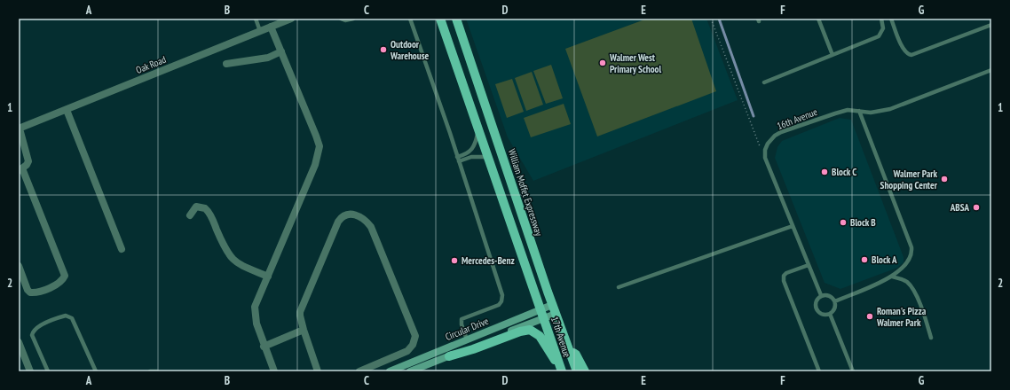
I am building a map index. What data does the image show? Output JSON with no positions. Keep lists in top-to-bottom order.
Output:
{
  "streets": {
    "main road": ["William Moffet Expressway", "17th Avenue"],
    "street": ["Oak Road", "Circular Drive"],
    "lane": ["16th Avenue"]
  },
  "crossings": [
    ["William Moffet Expressway", "Circular Drive"],
    ["Circular Drive", "17th Avenue"]
  ],
  "places": [
    "Outdoor Warehouse",
    "Walmer West Primary School",
    "Block C",
    "Walmer Park Shopping Center",
    "ABSA",
    "Block B",
    "Block A",
    "Mercedes-Benz",
    "Roman's Pizza Walmer Park"
  ],
  "grid": {
    "columns": [
      "A",
      "B",
      "C",
      "D",
      "E",
      "F",
      "G"
    ],
    "rows": ["1", "2"]
  }
}
